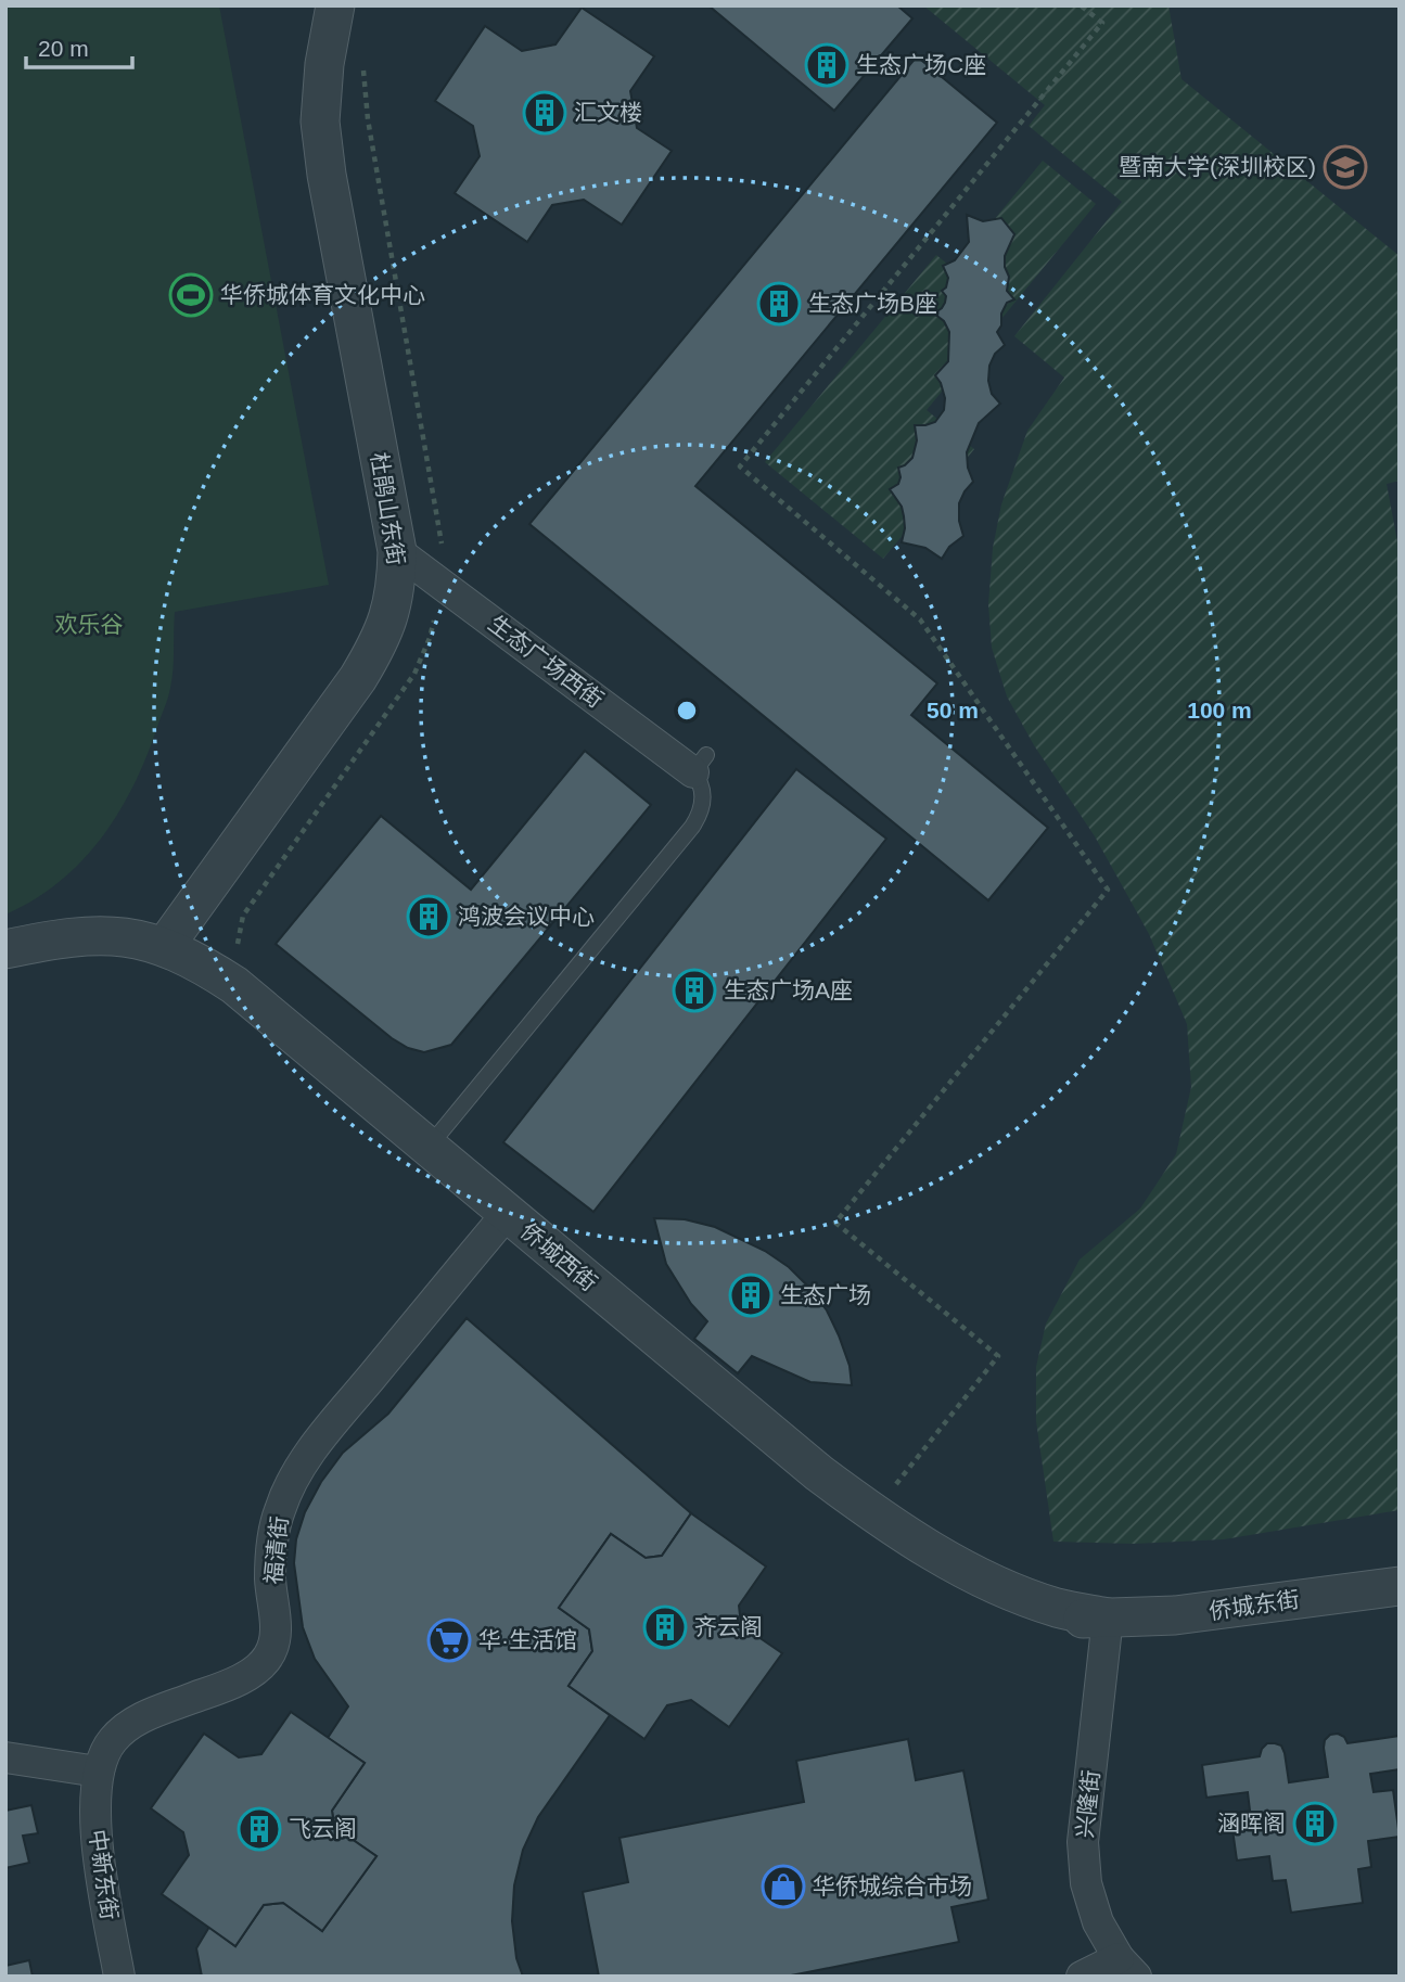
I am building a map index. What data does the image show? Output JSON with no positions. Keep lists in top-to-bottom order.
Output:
{
  "streets": {
    "street": [
      "杜鹃山东街",
      "生态广场西街",
      "侨城西街",
      "福清街",
      "侨城东街",
      "兴隆街",
      "中新东街"
    ]
  },
  "crossings": [
    ["杜鹃山东街", "生态广场西街"],
    ["杜鹃山东街", "侨城西街"],
    ["侨城西街", "福清街"],
    ["侨城西街", "侨城东街"],
    ["侨城西街", "兴隆街"],
    ["福清街", "中新东街"],
    ["侨城东街", "兴隆街"]
  ],
  "parks": ["欢乐谷"],
  "places": {
    "building": [
      "生态广场C座",
      "汇文楼",
      "生态广场B座",
      "鸿波会议中心",
      "生态广场A座",
      "生态广场",
      "齐云阁",
      "涵晖阁",
      "飞云阁"
    ],
    "school or university": ["暨南大学(深圳校区)"],
    "sports": ["华侨城体育文化中心"],
    "supermarket": ["华·生活馆"],
    "shop": ["华侨城综合市场"]
  },
  "scale_bar": "20 m",
  "rings": ["50 m", "100 m"]
}
